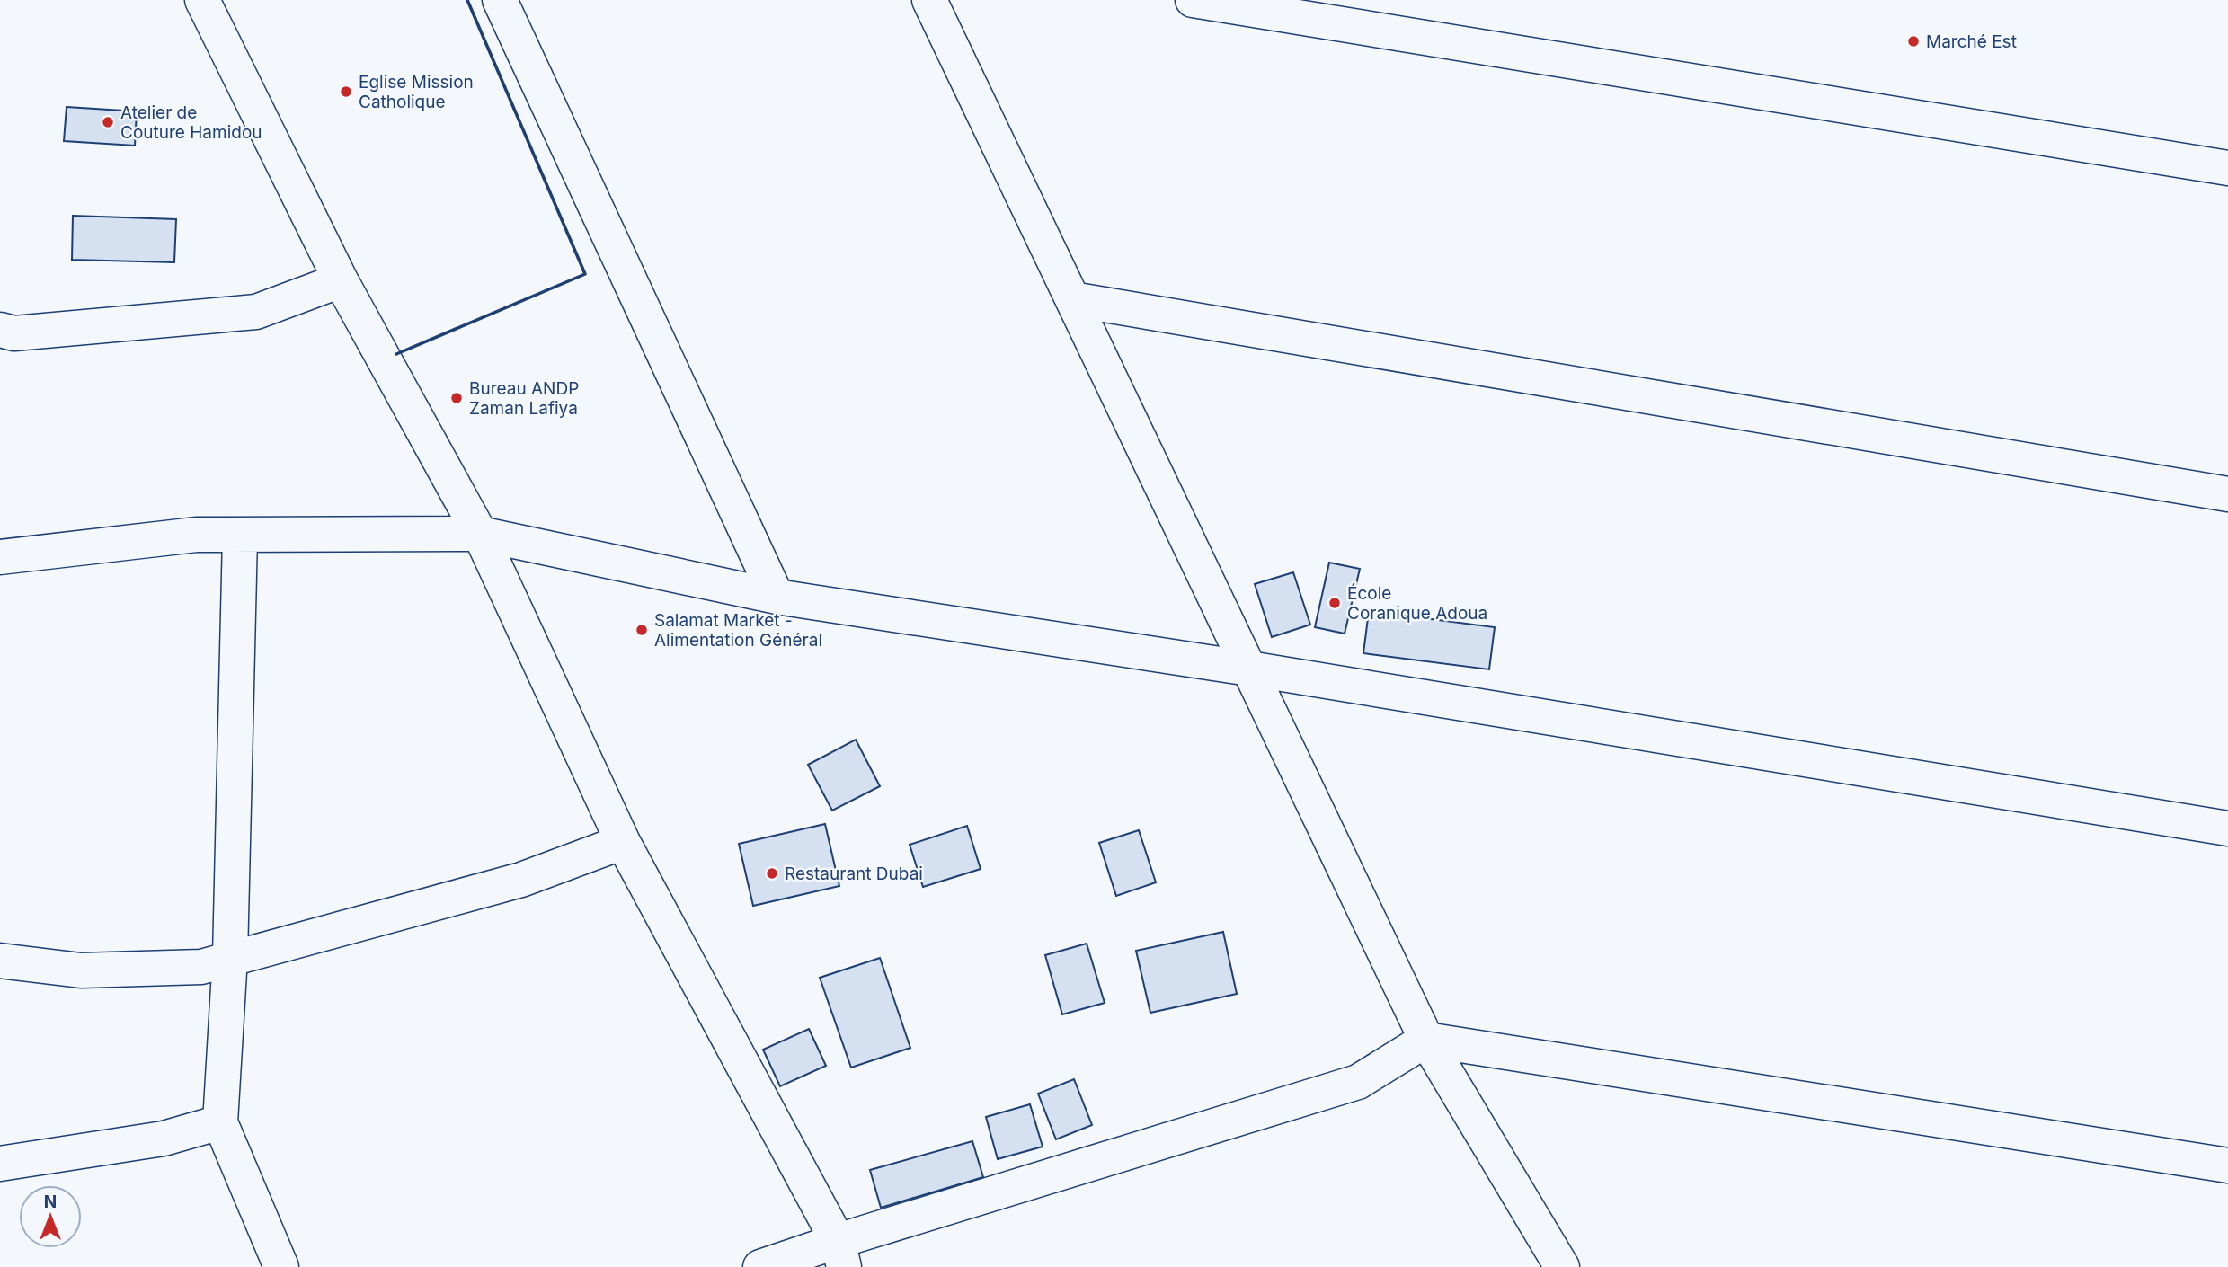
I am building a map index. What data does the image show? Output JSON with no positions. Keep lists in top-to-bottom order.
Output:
{
  "places": [
    "Marché Est",
    "Eglise Mission Catholique",
    "Atelier de Couture Hamidou",
    "Bureau ANDP Zaman Lafiya",
    "École Coranique Adoua",
    "Salamat Market - Alimentation Général",
    "Restaurant Dubai"
  ],
  "north": "top"
}
